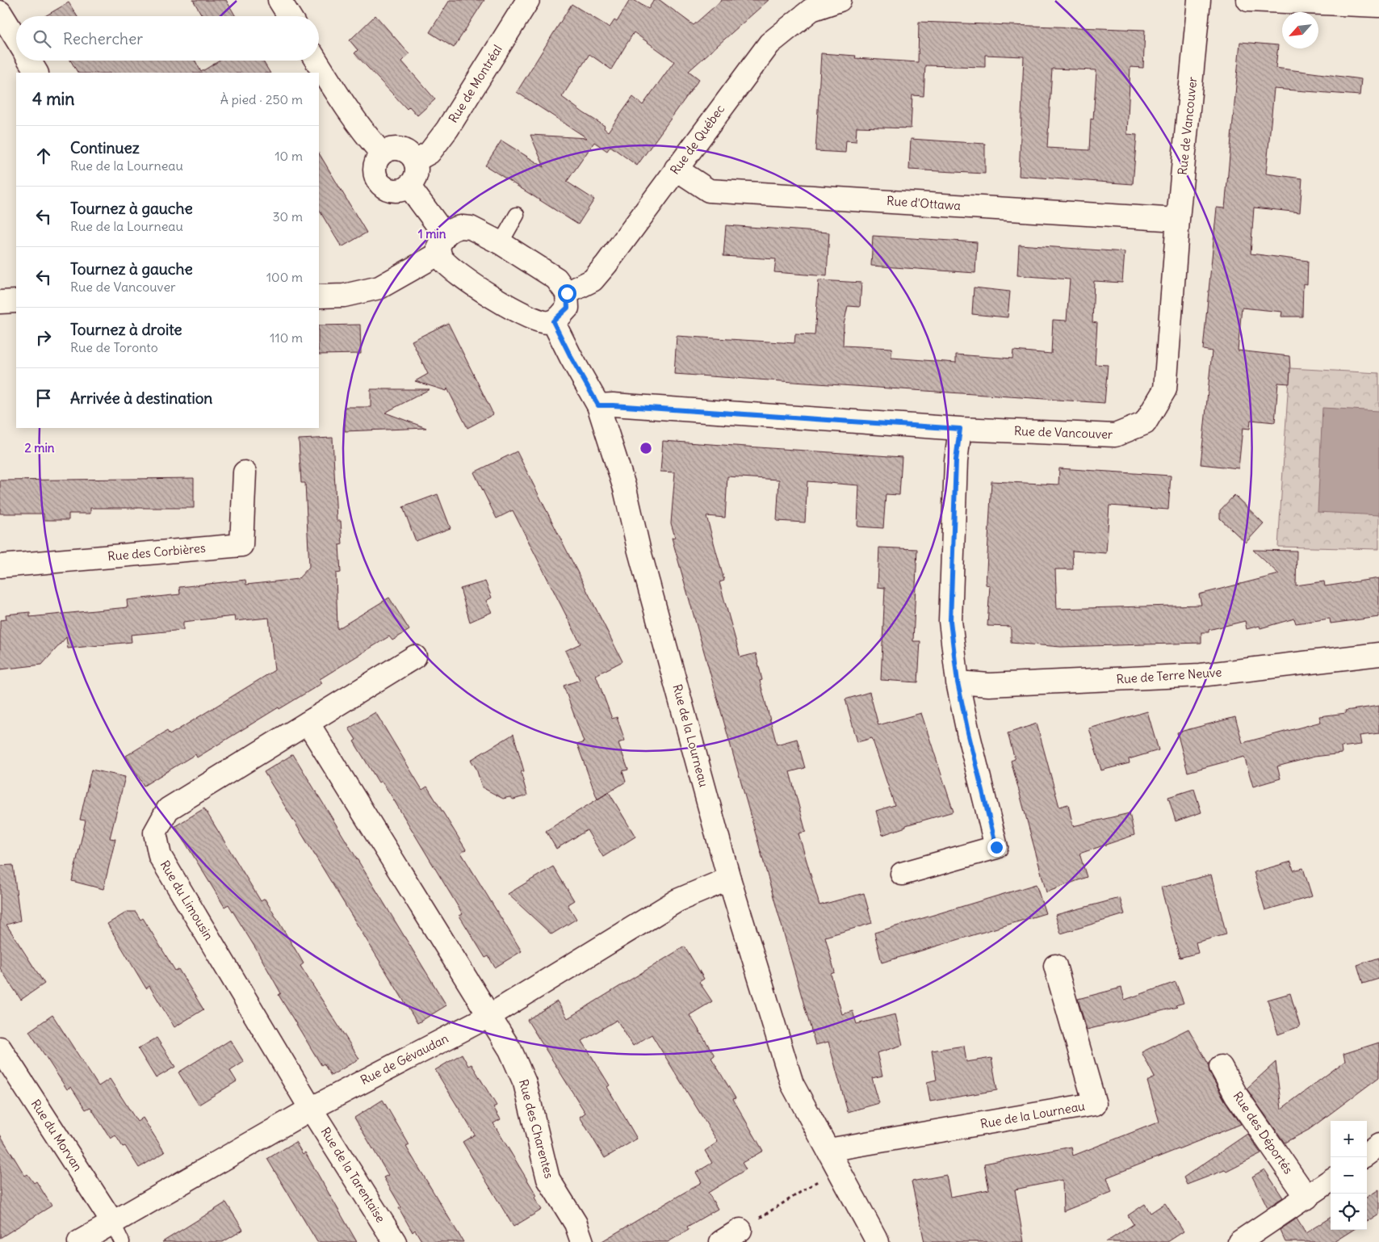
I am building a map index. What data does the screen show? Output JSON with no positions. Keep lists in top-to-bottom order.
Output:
{
  "streets": {
    "street": [
      "Rue de Montréal",
      "Rue de Vancouver",
      "Rue de Québec",
      "Rue d'Ottawa",
      "Rue des Corbières",
      "Rue de Terre Neuve",
      "Rue de la Lourneau",
      "Rue du Limousin",
      "Rue de Gévaudan",
      "Rue des Charentes",
      "Rue des Déportés",
      "Rue du Morvan",
      "Rue de la Tarentaise"
    ]
  },
  "crossings": [
    ["Rue de Vancouver", "Rue d'Ottawa"],
    ["Rue de Vancouver", "Rue de la Lourneau"],
    ["Rue de Québec", "Rue d'Ottawa"],
    ["Rue de la Lourneau", "Rue de Gévaudan"],
    ["Rue du Limousin", "Rue de Gévaudan"],
    ["Rue du Limousin", "Rue de la Tarentaise"],
    ["Rue de Gévaudan", "Rue des Charentes"],
    ["Rue de Gévaudan", "Rue du Morvan"],
    ["Rue de Gévaudan", "Rue de la Tarentaise"]
  ],
  "north": "bottom left",
  "page": {
    "search": "Rechercher",
    "heading": ["4 min", "À pied · 250 m"],
    "list": [
      ["Continuez", "Rue de la Lourneau", "10 m"],
      ["Tournez à gauche", "Rue de la Lourneau", "30 m"],
      ["Tournez à gauche", "Rue de Vancouver", "100 m"],
      ["Tournez à droite", "Rue de Toronto", "110 m"],
      "Arrivée à destination"
    ],
    "map_buttons": ["+", "−"]
  },
  "rings": ["1 min", "2 min"]
}
